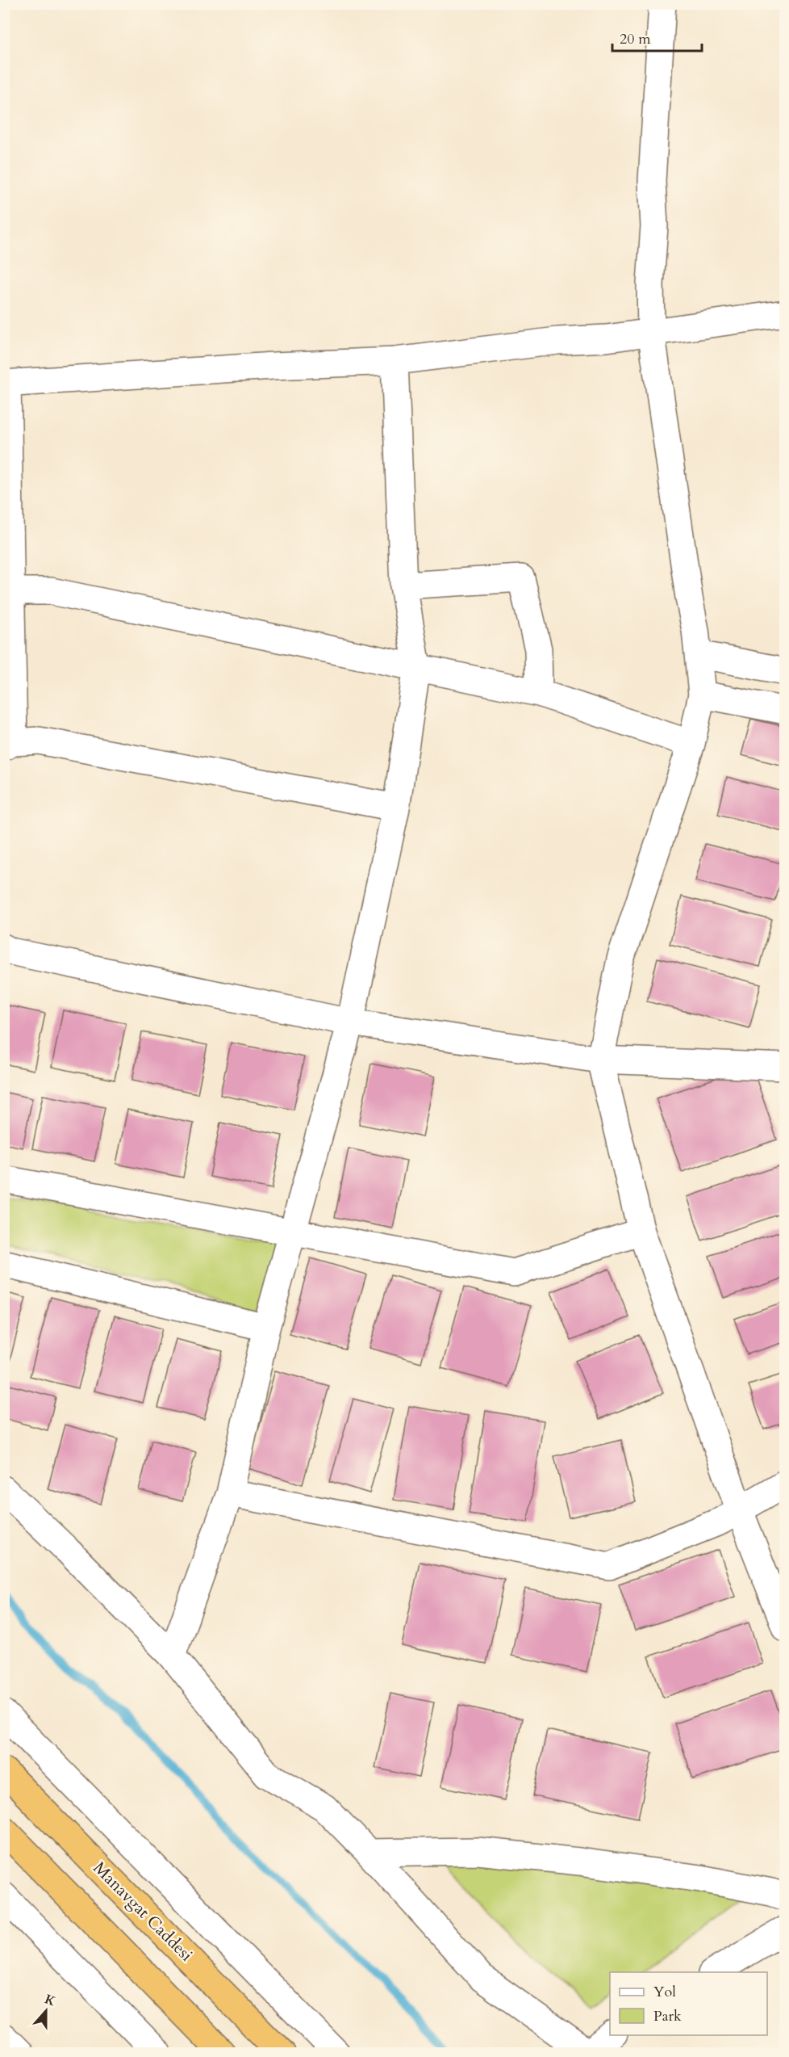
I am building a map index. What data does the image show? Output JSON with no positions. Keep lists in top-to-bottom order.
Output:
{
  "streets": {
    "highway": ["Manavgat Caddesi"]
  },
  "legend": ["Yol", "Park"],
  "scale_bar": "20 m",
  "north": "top"
}
